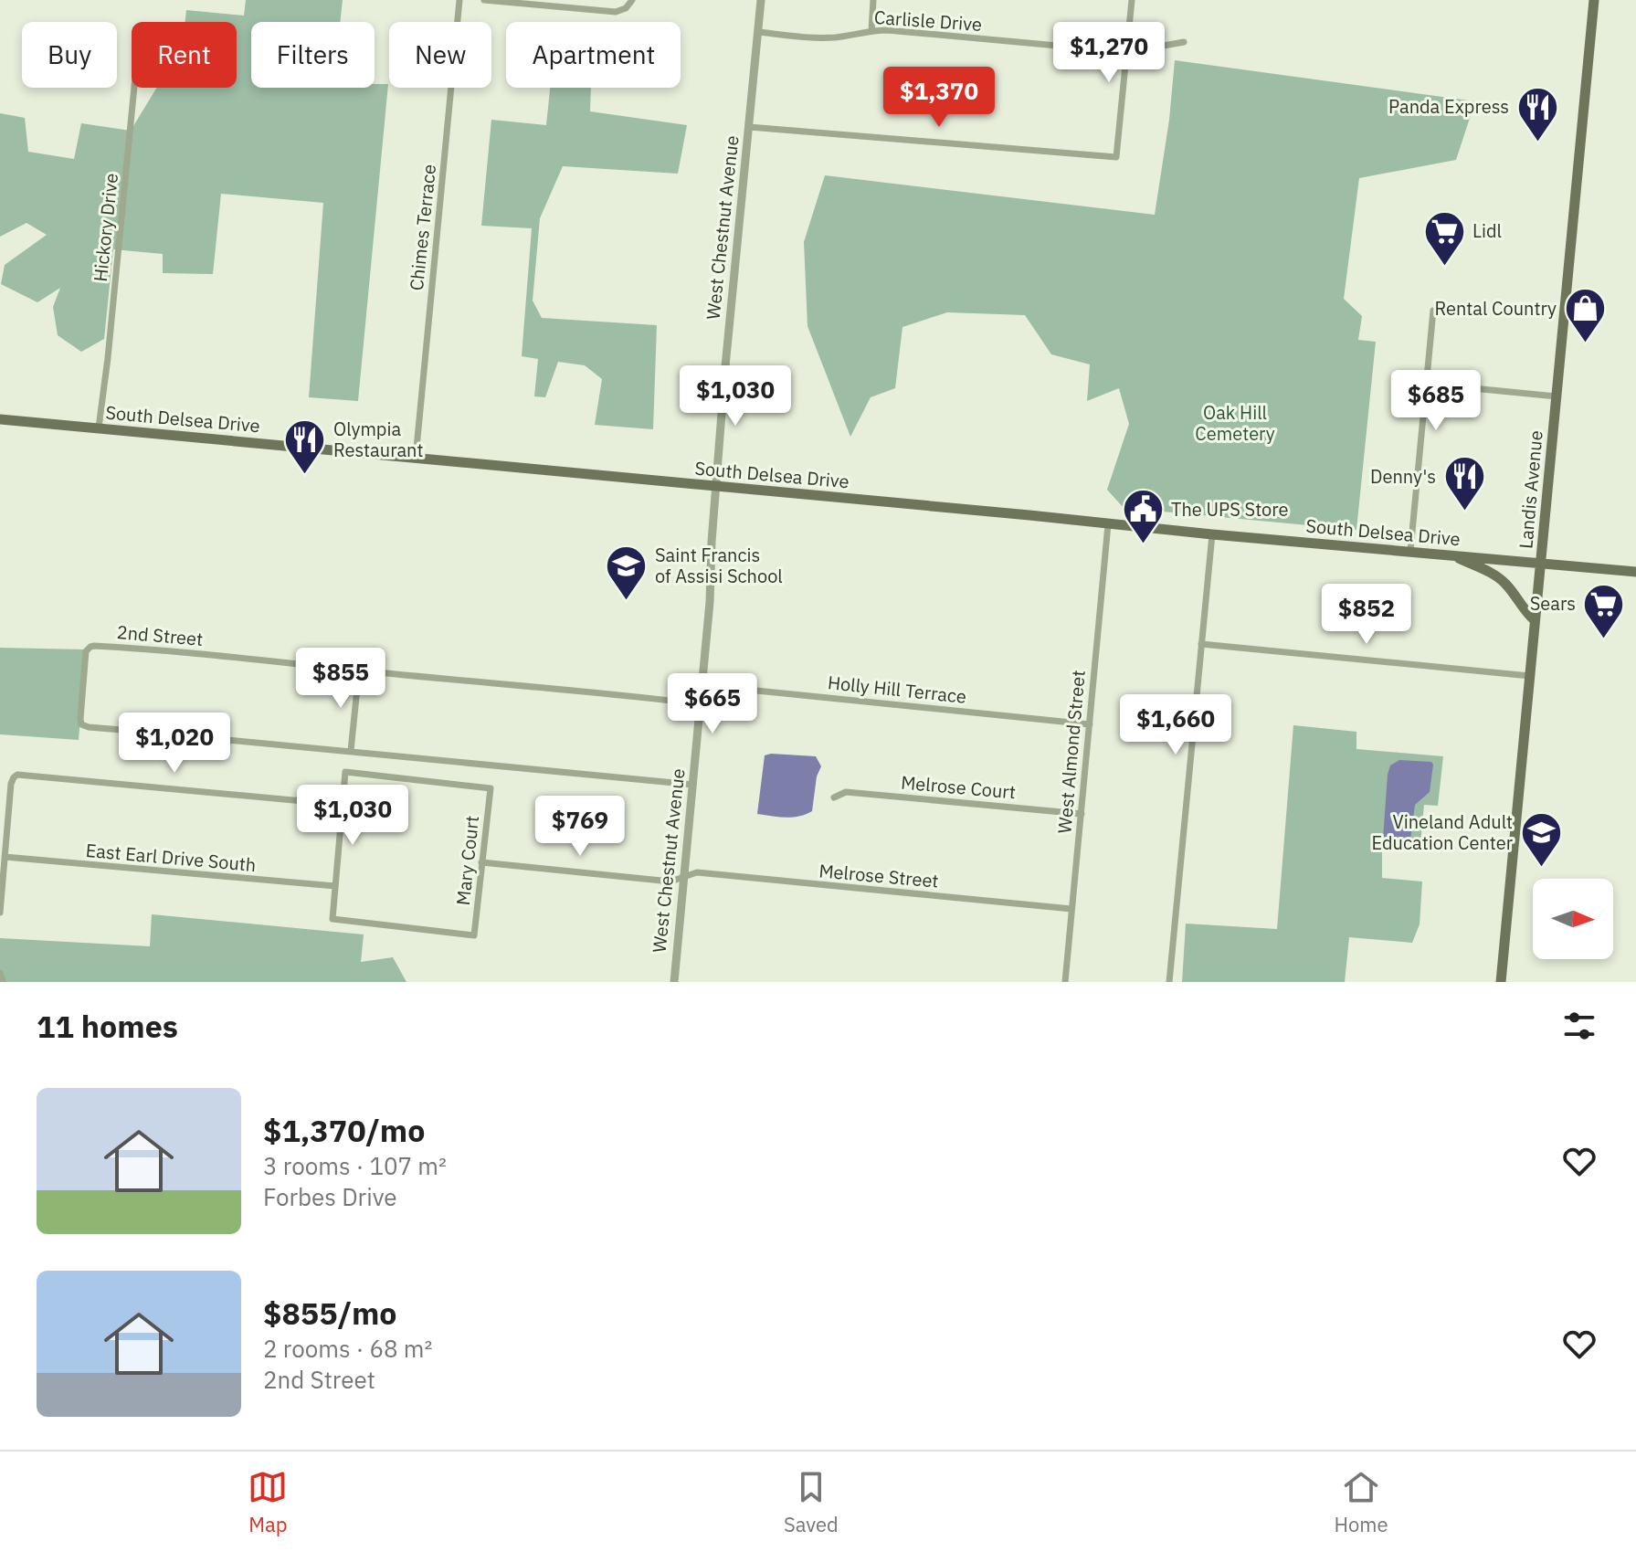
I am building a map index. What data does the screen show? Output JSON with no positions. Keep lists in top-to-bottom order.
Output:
{
  "streets": {
    "main road": ["South Delsea Drive", "Landis Avenue"],
    "street": [
      "Carlisle Drive",
      "Hickory Drive",
      "Chimes Terrace",
      "West Chestnut Avenue",
      "2nd Street",
      "Holly Hill Terrace",
      "West Almond Street",
      "Melrose Court",
      "East Earl Drive South",
      "Mary Court",
      "Melrose Street"
    ]
  },
  "crossings": [
    ["Carlisle Drive", "West Chestnut Avenue"],
    ["Hickory Drive", "South Delsea Drive"],
    ["Chimes Terrace", "South Delsea Drive"],
    ["West Chestnut Avenue", "South Delsea Drive"],
    ["West Chestnut Avenue", "2nd Street"],
    ["West Chestnut Avenue", "Holly Hill Terrace"],
    ["West Chestnut Avenue", "Melrose Street"],
    ["South Delsea Drive", "Landis Avenue"],
    ["South Delsea Drive", "West Almond Street"],
    ["Holly Hill Terrace", "West Almond Street"],
    ["West Almond Street", "Melrose Court"],
    ["West Almond Street", "Melrose Street"],
    ["East Earl Drive South", "Mary Court"],
    ["Mary Court", "Melrose Street"]
  ],
  "parks": ["Oak Hill Cemetery"],
  "places": {
    "restaurant": ["Panda Express", "Olympia Restaurant", "Denny's"],
    "supermarket": ["Lidl", "Sears"],
    "shop": ["Rental Country"],
    "public building": ["The UPS Store"],
    "school or university": ["Saint Francis of Assisi School", "Vineland Adult Education Center"]
  },
  "north": "right",
  "page": {
    "price": [
      "$1,270",
      "$1,370",
      "$1,030",
      "$685",
      "$852",
      "$855",
      "$665",
      "$1,660",
      "$1,020",
      "$1,030",
      "$769"
    ],
    "chip": [
      "Buy",
      "Rent",
      "Filters",
      "New",
      "Apartment"
    ],
    "heading": "11 homes",
    "list": [
      {
        "name": "$1,370/mo",
        "note": "3 rooms · 107 m² · Forbes Drive"
      },
      {
        "name": "$855/mo",
        "note": "2 rooms · 68 m² · 2nd Street"
      }
    ],
    "tabs": ["Map", "Saved", "Home"]
  }
}
